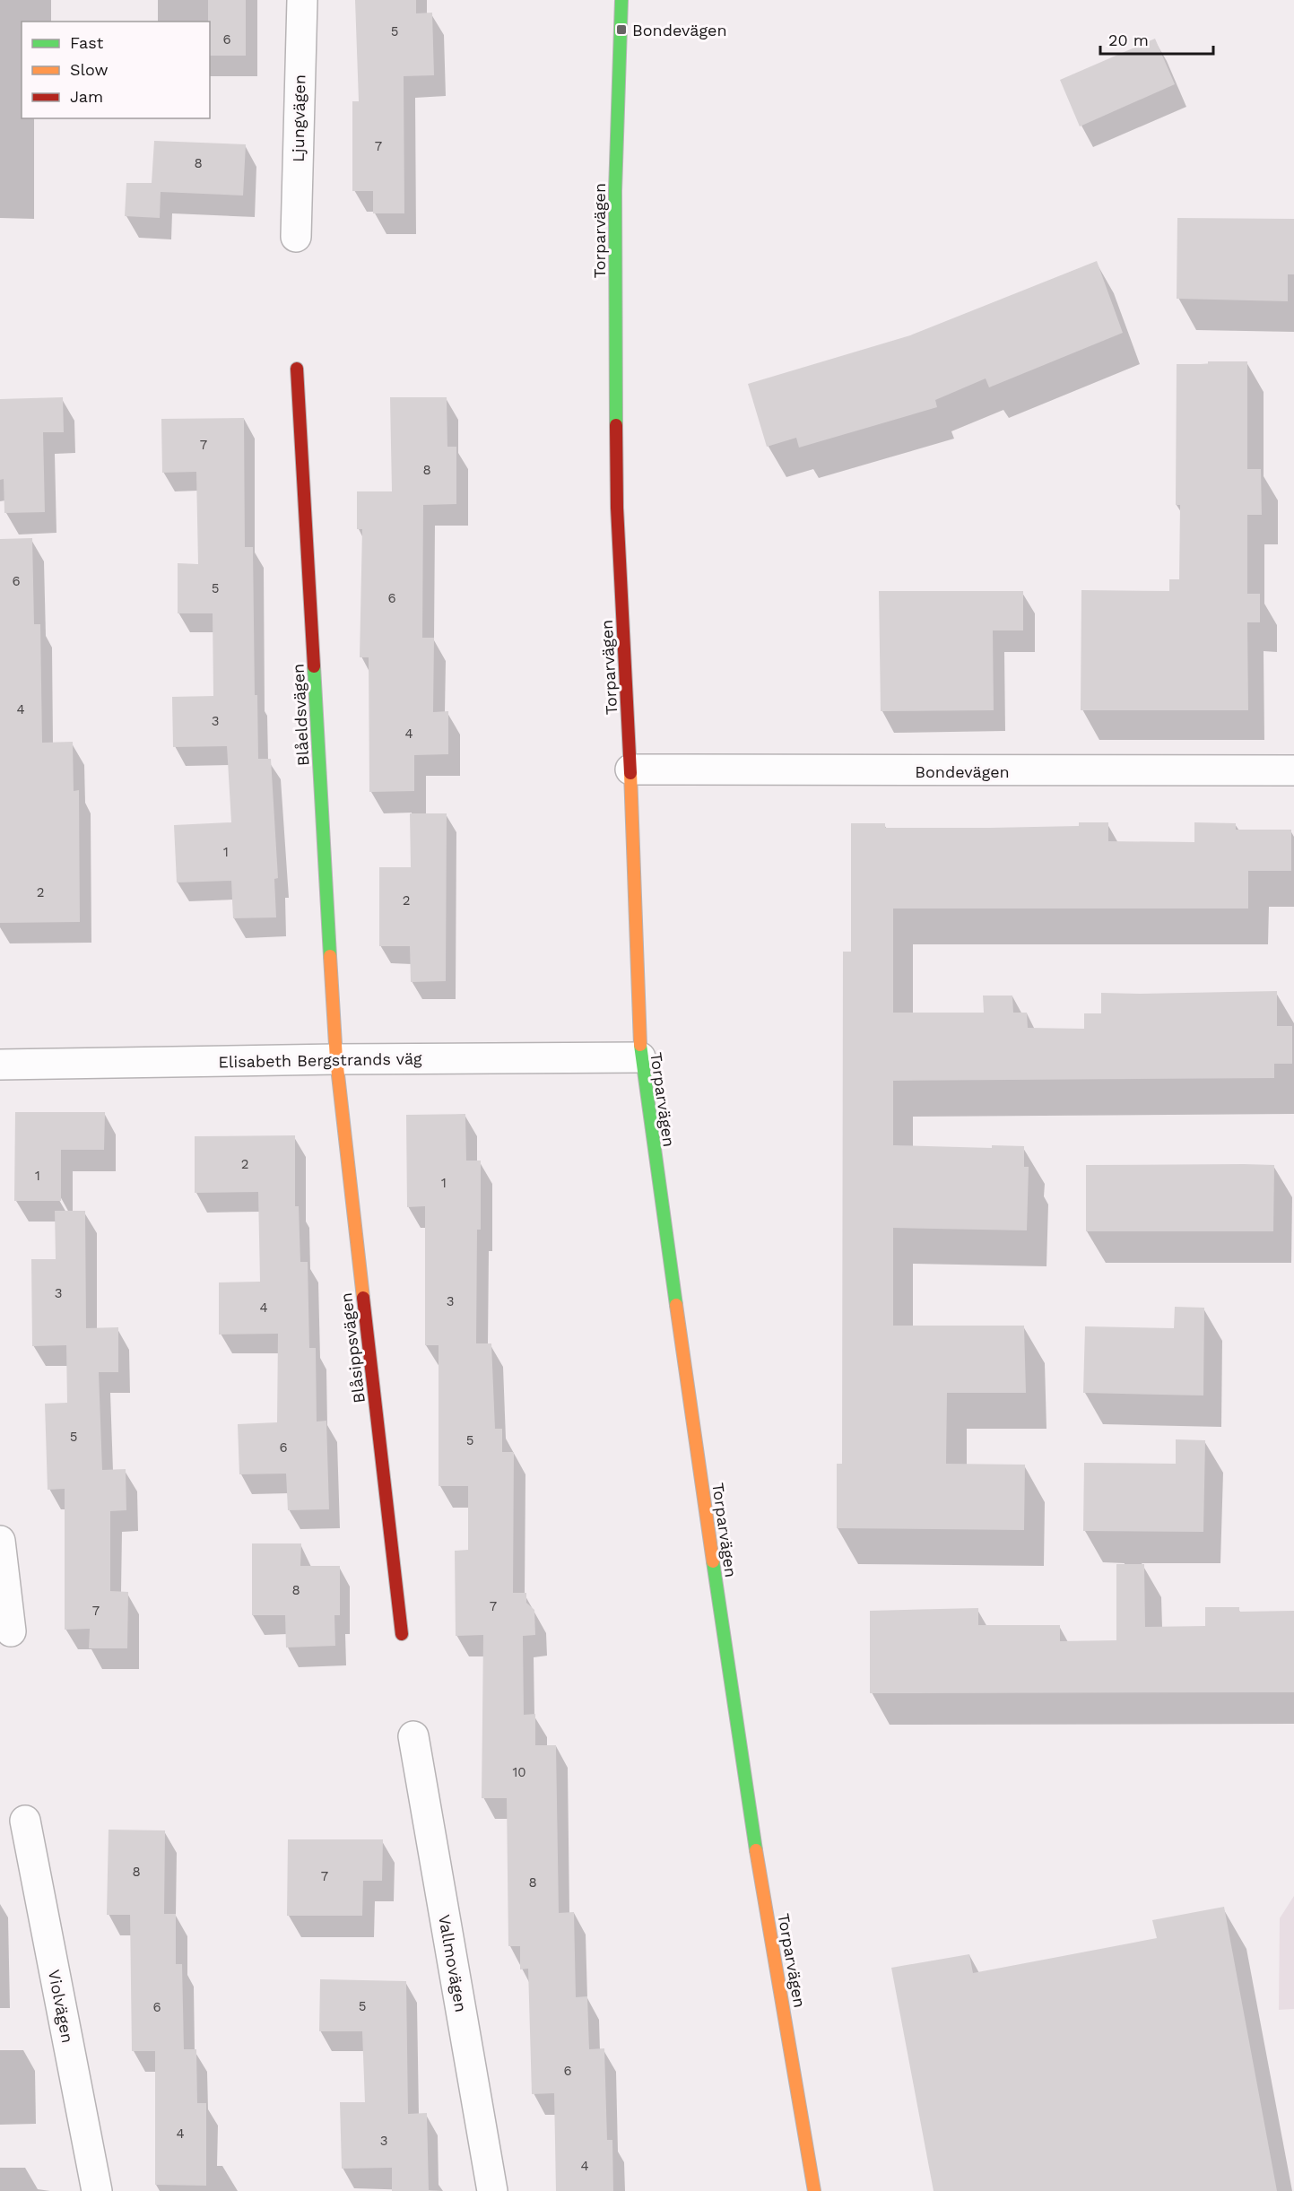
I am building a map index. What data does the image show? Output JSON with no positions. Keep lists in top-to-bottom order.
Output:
{
  "streets": {
    "street": [
      "Ljungvägen",
      "Torparvägen",
      "Blåeldsvägen",
      "Bondevägen",
      "Elisabeth Bergstrands väg",
      "Blåsippsvägen",
      "Vallmovägen",
      "Violvägen"
    ]
  },
  "crossings": [
    ["Torparvägen", "Bondevägen"],
    ["Torparvägen", "Elisabeth Bergstrands väg"],
    ["Blåeldsvägen", "Elisabeth Bergstrands väg"],
    ["Blåeldsvägen", "Blåsippsvägen"],
    ["Elisabeth Bergstrands väg", "Blåsippsvägen"]
  ],
  "places": {
    "transit": ["Bondevägen"]
  },
  "house_numbers": [
    "5",
    "6",
    "7",
    "8",
    "7",
    "8",
    "6",
    "5",
    "6",
    "4",
    "3",
    "4",
    "1",
    "2",
    "2",
    "2",
    "1",
    "1",
    "3",
    "3",
    "4",
    "5",
    "5",
    "6",
    "8",
    "7",
    "7",
    "10",
    "8",
    "7",
    "8",
    "5",
    "6",
    "6",
    "4",
    "3",
    "4"
  ],
  "legend": ["Fast", "Slow", "Jam"],
  "scale_bar": "20 m"
}
